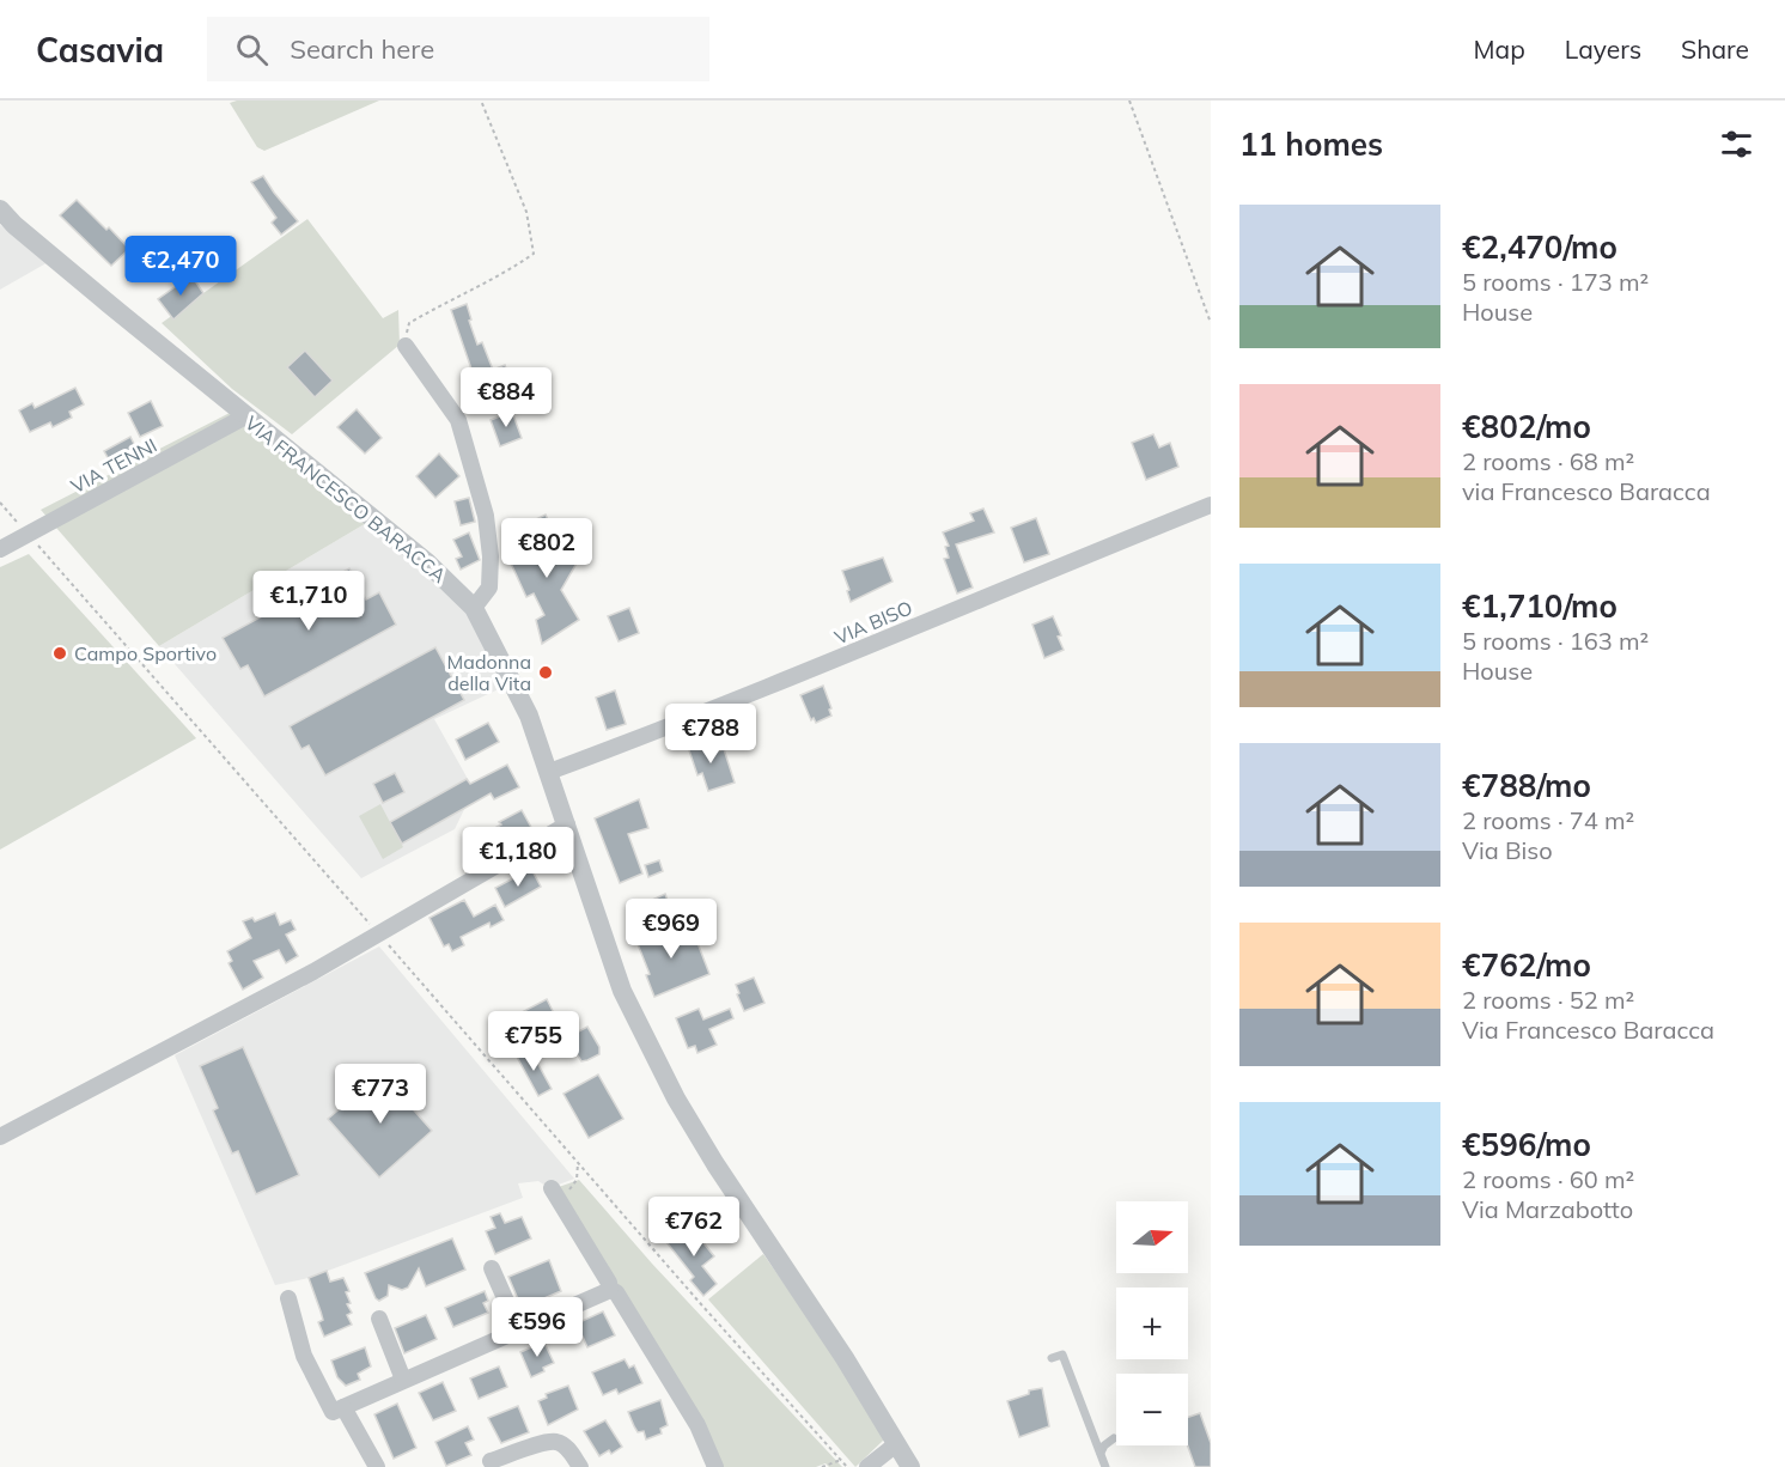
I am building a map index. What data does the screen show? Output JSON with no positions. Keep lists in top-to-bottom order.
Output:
{
  "streets": {
    "street": ["VIA TENNI", "VIA FRANCESCO BARACCA", "VIA BISO"]
  },
  "crossings": [
    ["VIA TENNI", "VIA FRANCESCO BARACCA"],
    ["VIA FRANCESCO BARACCA", "VIA BISO"]
  ],
  "places": ["Campo Sportivo", "Madonna della Vita"],
  "north": "right",
  "page": {
    "header": "Casavia",
    "search": "Search here",
    "nav": ["Map", "Layers", "Share"],
    "heading": "11 homes",
    "list": [
      {
        "name": "€2,470/mo",
        "note": "5 rooms · 173 m² · House"
      },
      {
        "name": "€802/mo",
        "note": "2 rooms · 68 m² · via Francesco Baracca"
      },
      {
        "name": "€1,710/mo",
        "note": "5 rooms · 163 m² · House"
      },
      {
        "name": "€788/mo",
        "note": "2 rooms · 74 m² · Via Biso"
      },
      {
        "name": "€762/mo",
        "note": "2 rooms · 52 m² · Via Francesco Baracca"
      },
      {
        "name": "€596/mo",
        "note": "2 rooms · 60 m² · Via Marzabotto"
      }
    ],
    "price": [
      "€2,470",
      "€884",
      "€802",
      "€1,710",
      "€788",
      "€1,180",
      "€969",
      "€755",
      "€773",
      "€762",
      "€596"
    ],
    "map_buttons": ["+", "−"]
  }
}
